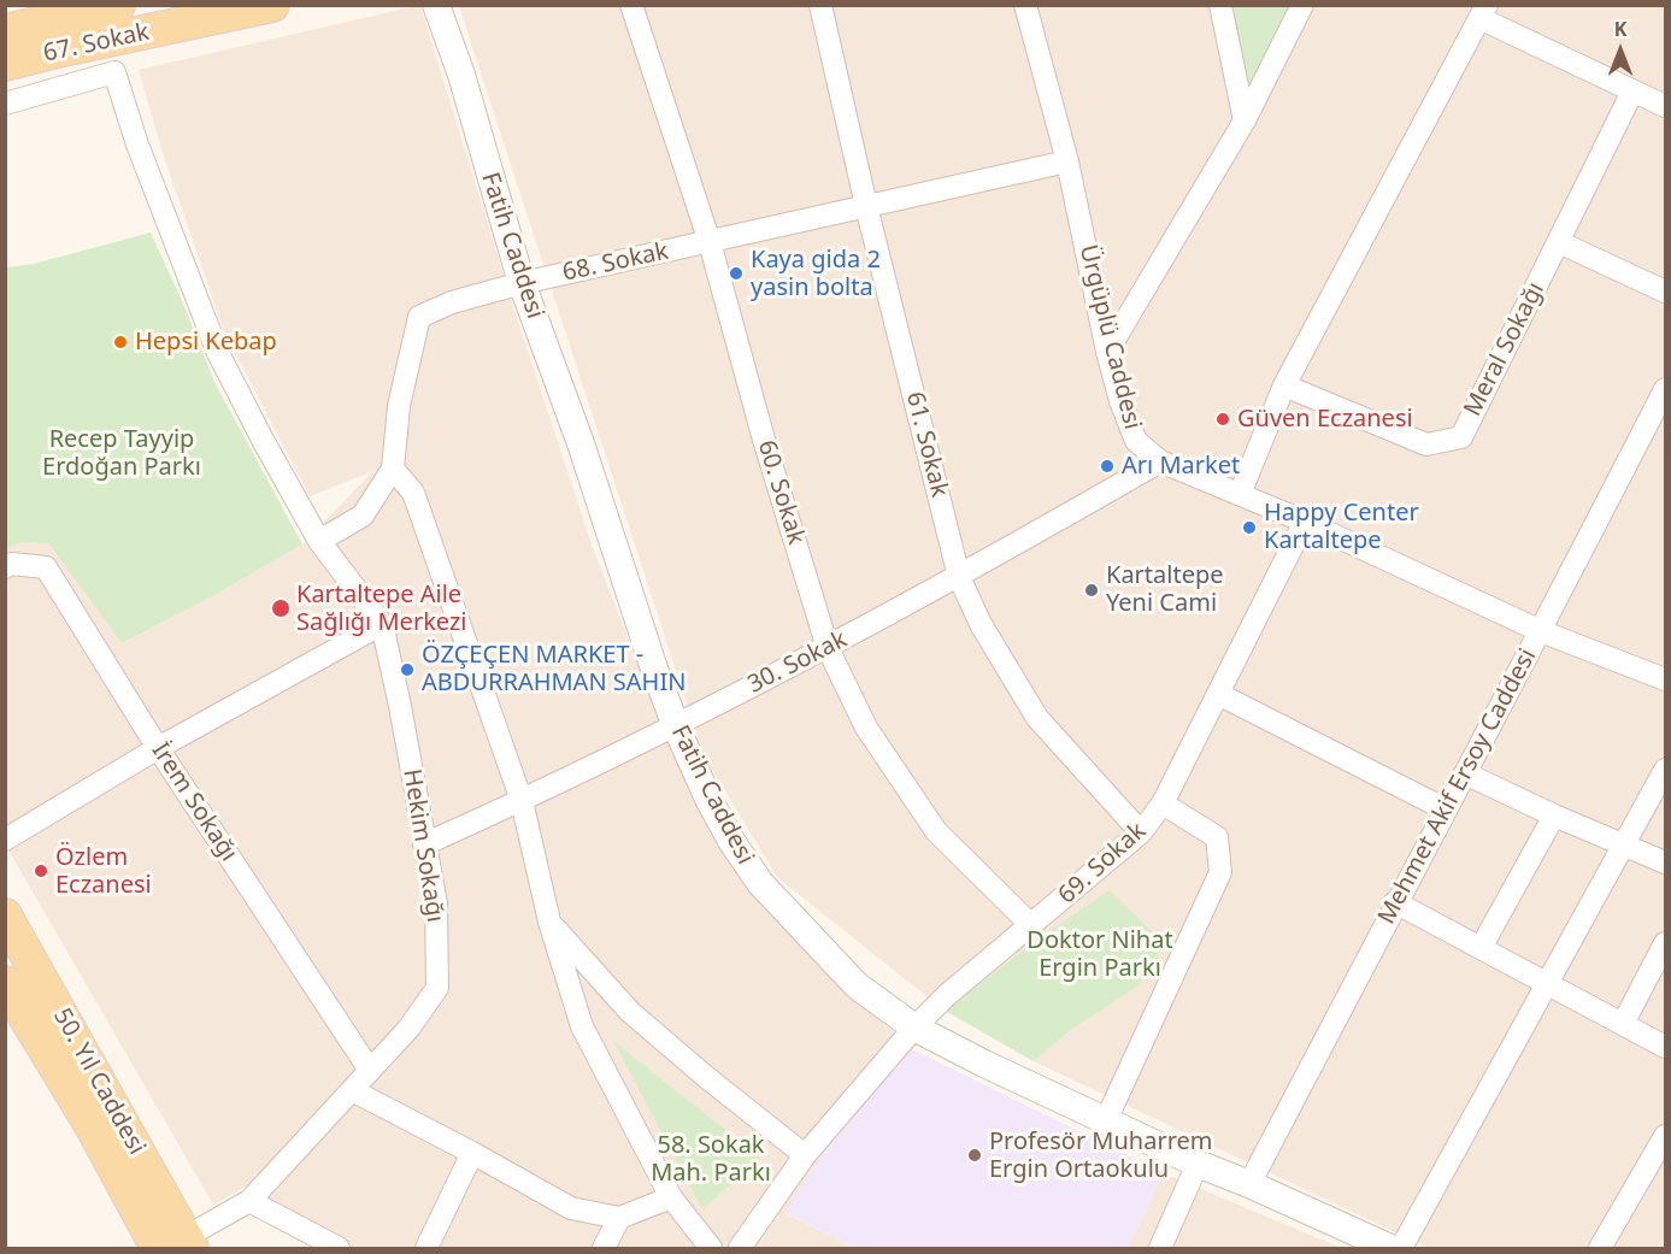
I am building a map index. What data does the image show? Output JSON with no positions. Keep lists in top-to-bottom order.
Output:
{
  "streets": {
    "main road": ["67. Sokak", "50. Yıl Caddesi"],
    "street": [
      "Fatih Caddesi",
      "68. Sokak",
      "Ürgüplü Caddesi",
      "Meral Sokağı",
      "61. Sokak",
      "60. Sokak",
      "30. Sokak",
      "Mehmet Akif Ersoy Caddesi",
      "İrem Sokağı",
      "Hekim Sokağı",
      "69. Sokak"
    ]
  },
  "crossings": [
    ["67. Sokak", "Hekim Sokağı"],
    ["Fatih Caddesi", "68. Sokak"],
    ["Fatih Caddesi", "30. Sokak"],
    ["Fatih Caddesi", "Mehmet Akif Ersoy Caddesi"],
    ["Fatih Caddesi", "69. Sokak"],
    ["68. Sokak", "Ürgüplü Caddesi"],
    ["68. Sokak", "61. Sokak"],
    ["68. Sokak", "60. Sokak"],
    ["68. Sokak", "Hekim Sokağı"],
    ["Ürgüplü Caddesi", "30. Sokak"],
    ["Ürgüplü Caddesi", "Mehmet Akif Ersoy Caddesi"],
    ["Ürgüplü Caddesi", "69. Sokak"],
    ["61. Sokak", "30. Sokak"],
    ["61. Sokak", "69. Sokak"],
    ["60. Sokak", "30. Sokak"],
    ["60. Sokak", "69. Sokak"],
    ["30. Sokak", "Hekim Sokağı"],
    ["İrem Sokağı", "Hekim Sokağı"],
    ["Hekim Sokağı", "50. Yıl Caddesi"]
  ],
  "parks": ["Recep Tayyip Erdoğan Parkı", "Doktor Nihat Ergin Parkı", "58. Sokak Mah. Parkı"],
  "places": [
    "Kaya gida 2 yasin bolta",
    "Hepsi Kebap",
    "Güven Eczanesi",
    "Arı Market",
    "Happy Center Kartaltepe",
    "Kartaltepe Yeni Cami",
    "Kartaltepe Aile Sağlığı Merkezi",
    "ÖZÇEÇEN MARKET - ABDURRAHMAN SAHIN",
    "Özlem Eczanesi",
    "Profesör Muharrem Ergin Ortaokulu"
  ],
  "north": "top"
}
